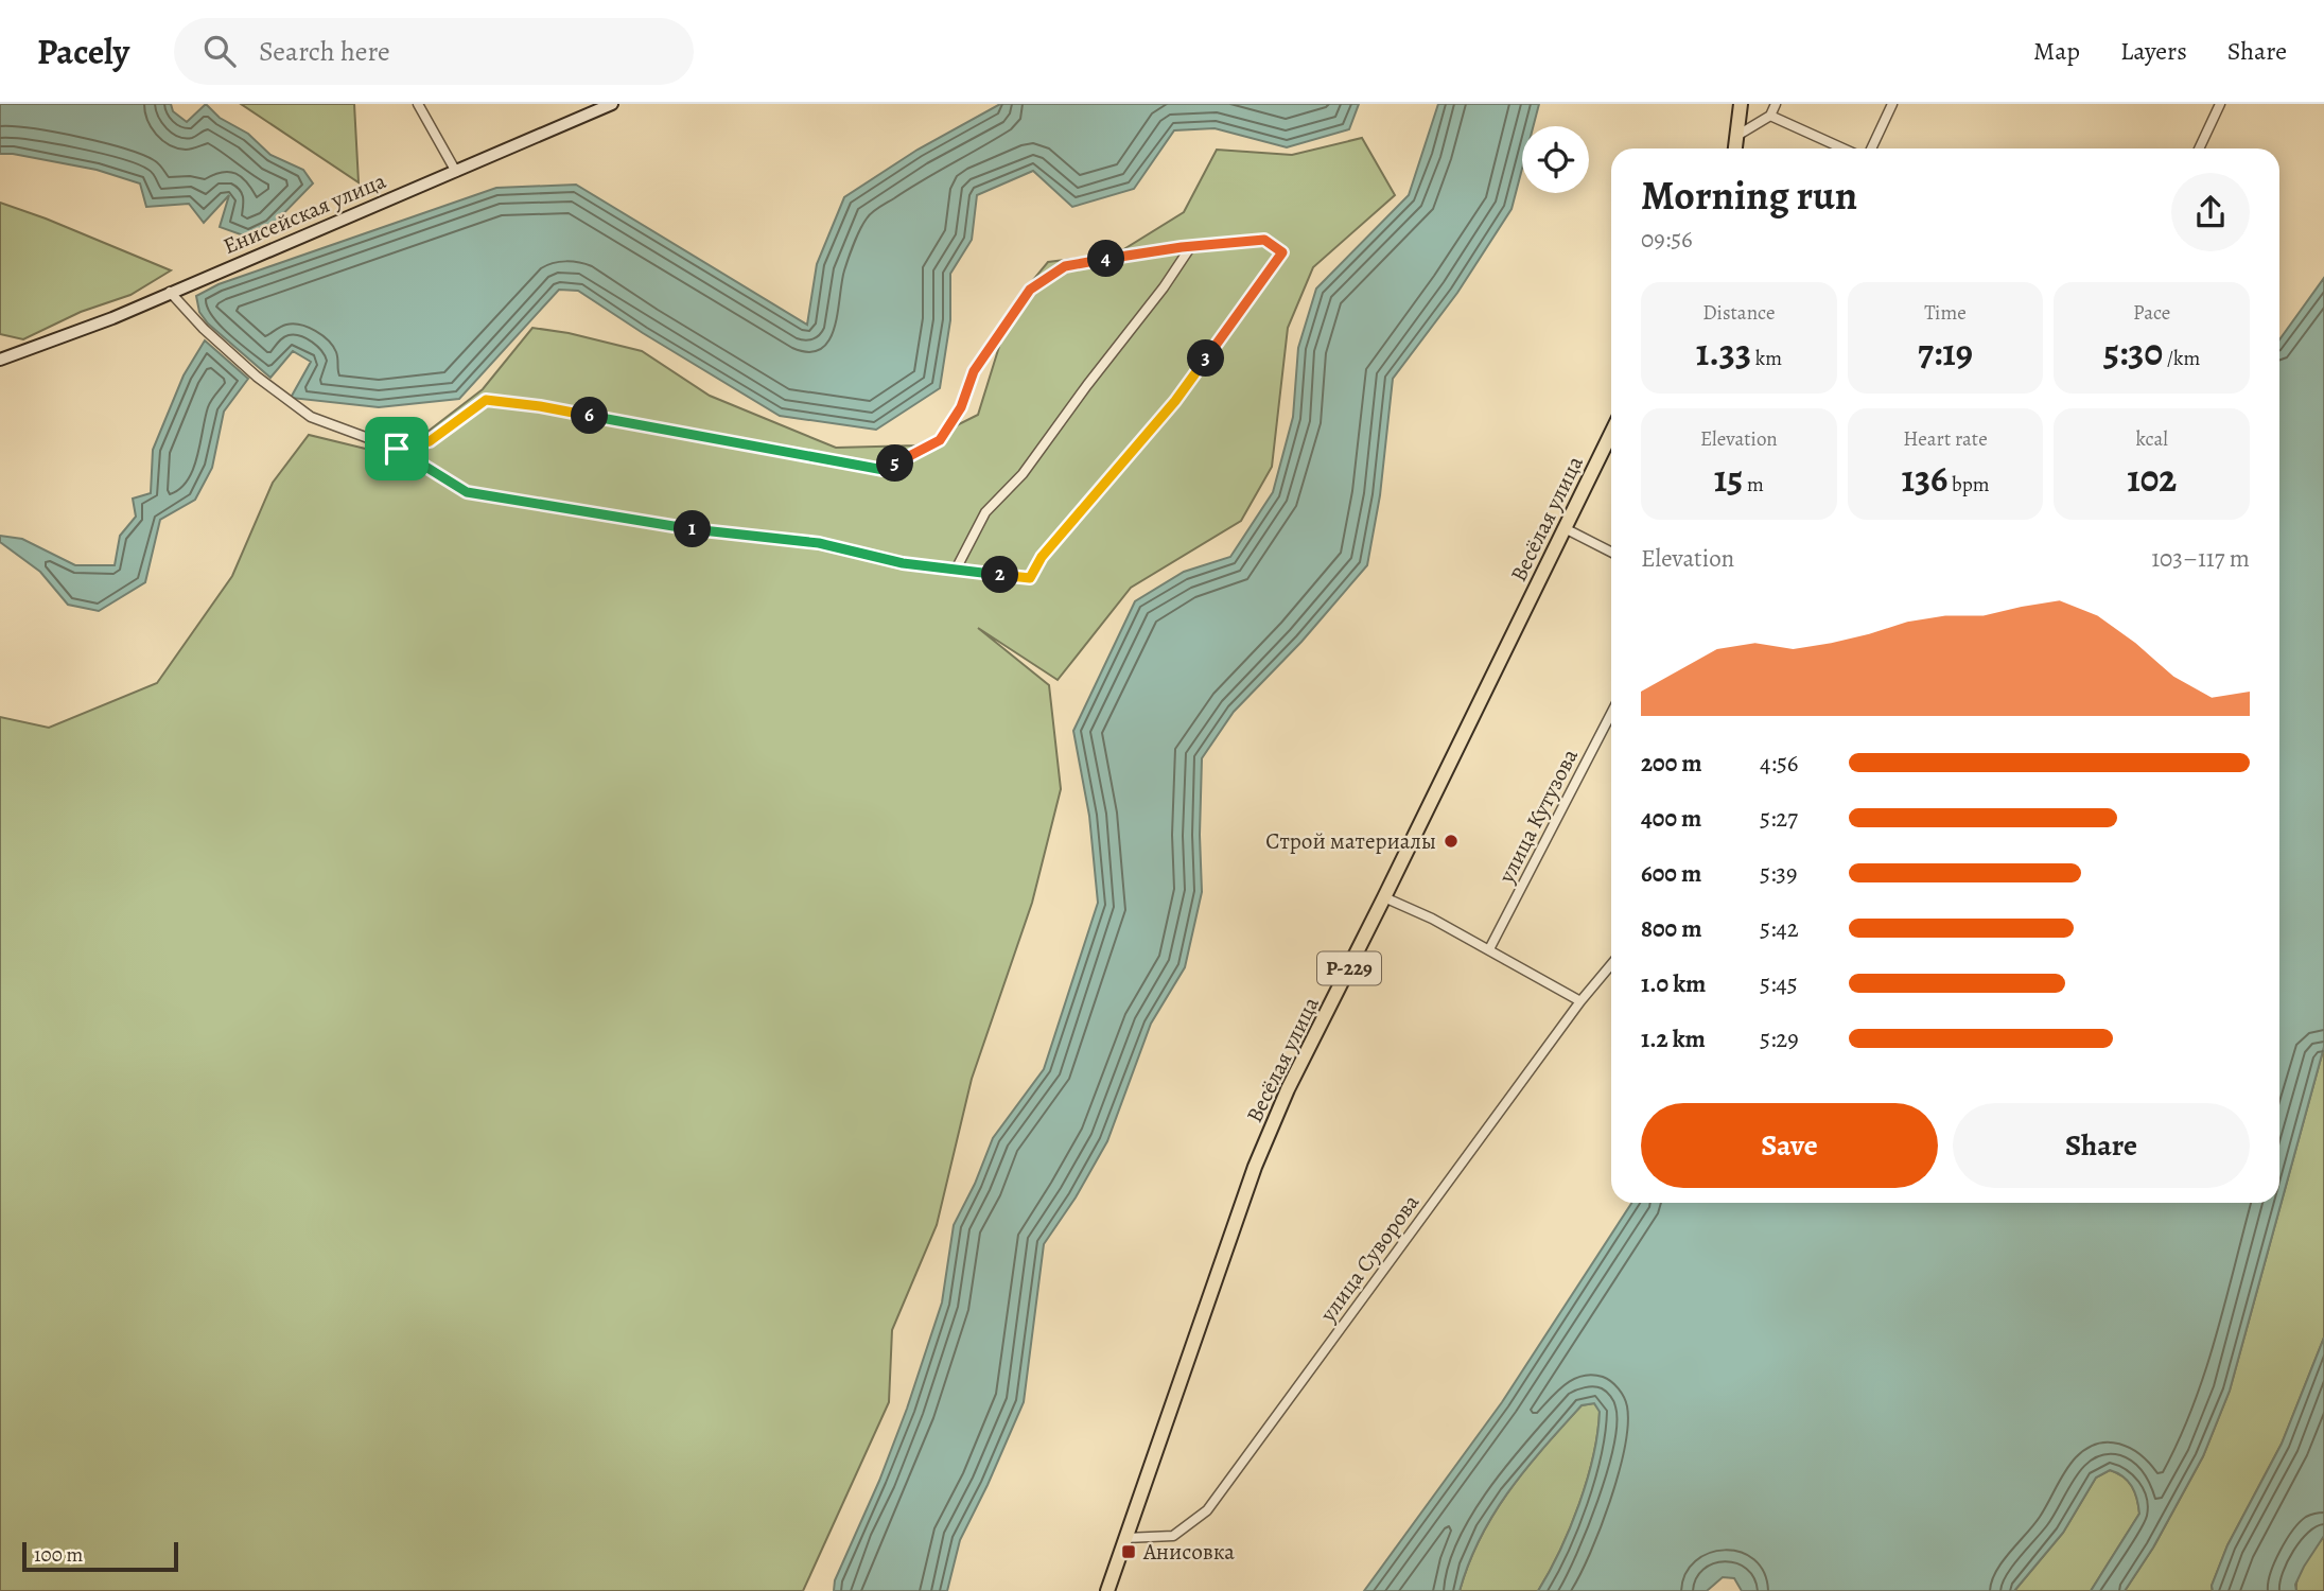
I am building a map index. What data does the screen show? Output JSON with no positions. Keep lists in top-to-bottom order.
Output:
{
  "streets": {
    "main road": ["Весёлая улица", "Р-229"],
    "street": ["Енисейская улица", "улица Кутузова", "улица Суворова"]
  },
  "crossings": [
    ["Весёлая улица", "Р-229"],
    ["Весёлая улица", "улица Суворова"],
    ["Р-229", "улица Суворова"]
  ],
  "places": {
    "other": ["Строй материалы"],
    "transit": ["Анисовка"]
  },
  "scale_bar": "100 m",
  "page": {
    "header": "Pacely",
    "search": "Search here",
    "nav": ["Map", "Layers", "Share"],
    "heading": ["Morning run", "09:56"],
    "pins": [
      "4",
      "3",
      "6",
      "5",
      "1",
      "2"
    ],
    "stats": [
      ["Distance", "1.33 km"],
      ["Time", "7:19"],
      ["Pace", "5:30 /km"],
      ["Elevation", "15 m"],
      ["Heart rate", "136 bpm"],
      ["kcal", "102"]
    ],
    "chart": ["Elevation", "103–117 m"],
    "list": [
      {
        "name": "200 m",
        "note": "4:56"
      },
      {
        "name": "400 m",
        "note": "5:27"
      },
      {
        "name": "600 m",
        "note": "5:39"
      },
      {
        "name": "800 m",
        "note": "5:42"
      },
      {
        "name": "1.0 km",
        "note": "5:45"
      },
      {
        "name": "1.2 km",
        "note": "5:29"
      }
    ],
    "buttons": ["Save", "Share"],
    "scale": "100 m"
  }
}
